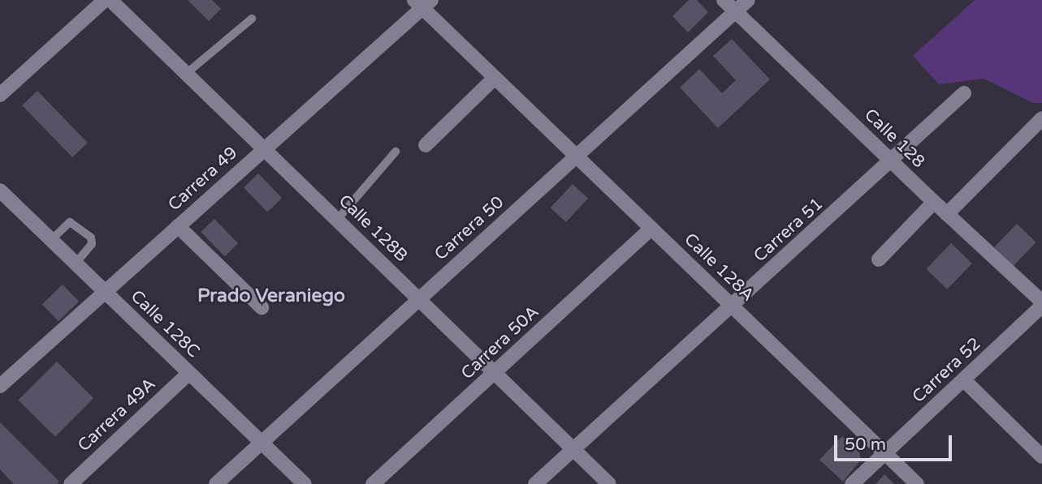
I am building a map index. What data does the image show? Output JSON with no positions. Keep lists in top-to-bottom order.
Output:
{
  "streets": {
    "street": [
      "Calle 128",
      "Carrera 49",
      "Calle 128B",
      "Carrera 50",
      "Carrera 51",
      "Calle 128A",
      "Calle 128C",
      "Carrera 50A",
      "Carrera 52",
      "Carrera 49A"
    ]
  },
  "crossings": [
    ["Calle 128", "Carrera 50"],
    ["Calle 128", "Carrera 51"],
    ["Carrera 49", "Calle 128B"],
    ["Carrera 49", "Calle 128A"],
    ["Carrera 49", "Calle 128C"],
    ["Calle 128B", "Carrera 50"],
    ["Calle 128B", "Carrera 51"],
    ["Calle 128B", "Carrera 50A"],
    ["Carrera 50", "Calle 128A"],
    ["Carrera 50", "Calle 128C"],
    ["Carrera 51", "Calle 128A"],
    ["Calle 128A", "Carrera 50A"],
    ["Calle 128A", "Carrera 52"],
    ["Calle 128C", "Carrera 49A"]
  ],
  "districts": ["Prado Veraniego"],
  "scale_bar": "50 m"
}
